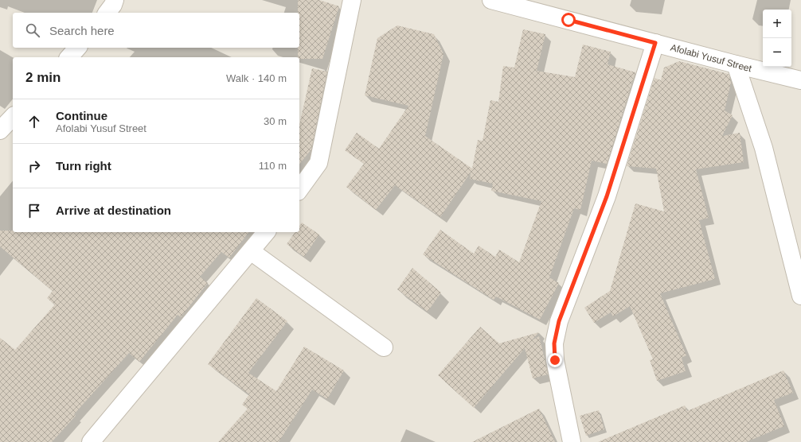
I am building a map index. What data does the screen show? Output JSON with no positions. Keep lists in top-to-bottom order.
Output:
{
  "streets": {
    "street": ["Afolabi Yusuf Street"]
  },
  "page": {
    "map_buttons": ["+", "−"],
    "search": "Search here",
    "heading": ["2 min", "Walk · 140 m"],
    "list": [
      ["Continue", "Afolabi Yusuf Street", "30 m"],
      ["Turn right", "110 m"],
      "Arrive at destination"
    ]
  }
}
